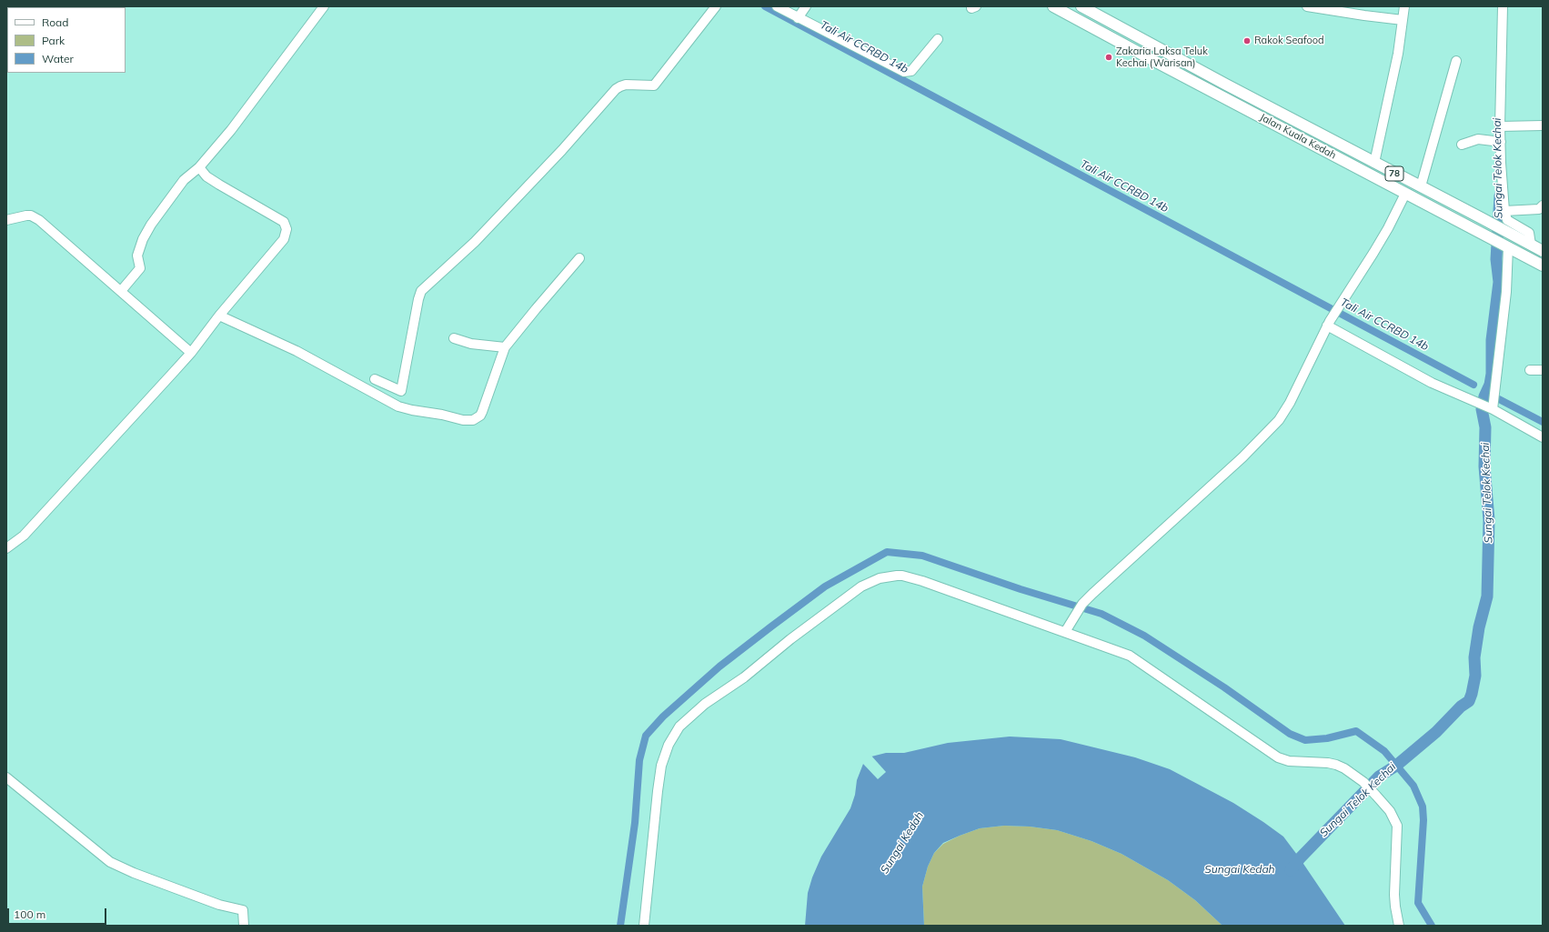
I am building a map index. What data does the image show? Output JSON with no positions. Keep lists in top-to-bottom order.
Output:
{
  "streets": {
    "main road": ["Jalan Kuala Kedah", "78"]
  },
  "water": ["Tali Air CCRBD 14b", "Sungai Telok Kechai", "Sungai Kedah"],
  "places": ["Rakok Seafood", "Zakaria Laksa Teluk Kechai (Warisan)"],
  "legend": ["Road", "Park", "Water"],
  "scale_bar": "100 m"
}
